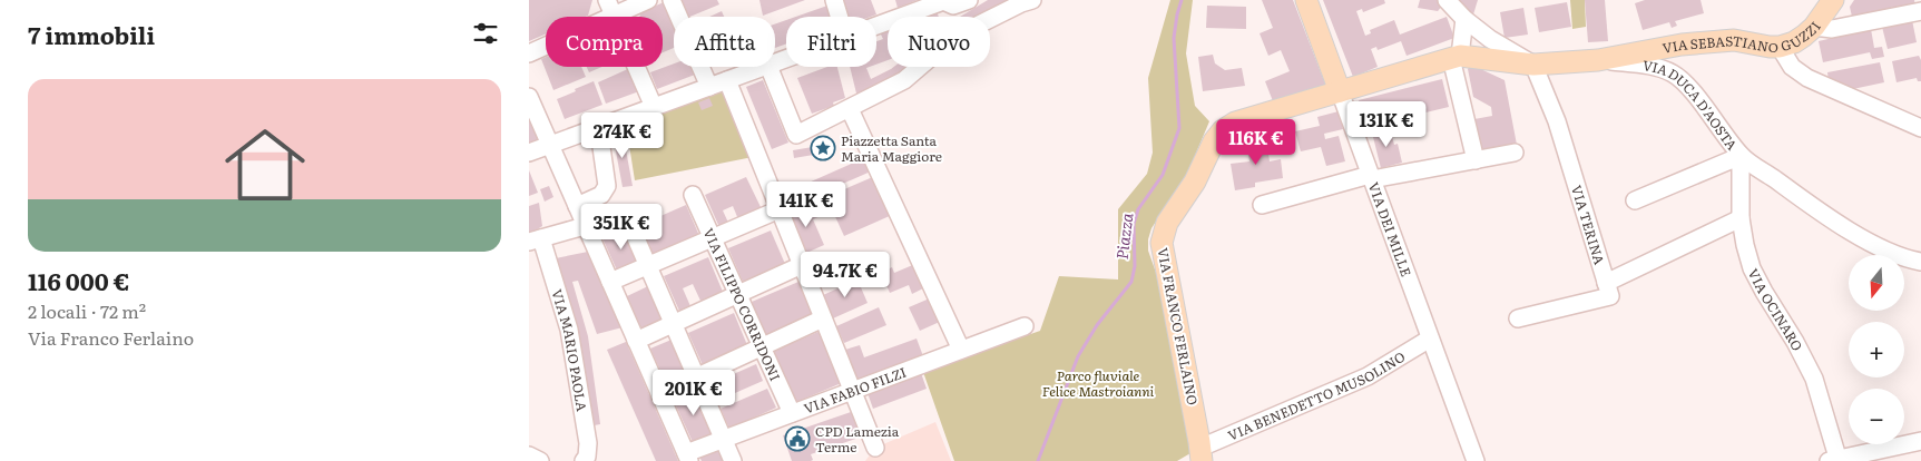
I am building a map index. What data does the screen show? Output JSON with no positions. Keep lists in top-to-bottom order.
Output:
{
  "streets": {
    "main road": [
      "VIA SEBASTIANO GUZZI",
      "VIA DUCA D'AOSTA",
      "VIA DEI MILLE",
      "VIA FRANCO FERLAINO"
    ],
    "street": [
      "VIA TERINA",
      "VIA FILIPPO CORRIDONI",
      "VIA OCINARO",
      "VIA MARIO PAOLA",
      "VIA FABIO FILZI",
      "VIA BENEDETTO MUSOLINO"
    ]
  },
  "crossings": [
    ["VIA SEBASTIANO GUZZI", "VIA DUCA D'AOSTA"],
    ["VIA DUCA D'AOSTA", "VIA TERINA"],
    ["VIA DUCA D'AOSTA", "VIA OCINARO"],
    ["VIA DUCA D'AOSTA", "VIA FRANCO FERLAINO"],
    ["VIA DEI MILLE", "VIA FRANCO FERLAINO"],
    ["VIA DEI MILLE", "VIA BENEDETTO MUSOLINO"],
    ["VIA FILIPPO CORRIDONI", "VIA FABIO FILZI"],
    ["VIA FRANCO FERLAINO", "VIA BENEDETTO MUSOLINO"]
  ],
  "water": ["Piazza"],
  "parks": ["Parco fluviale Felice Mastroianni"],
  "places": {
    "place": ["Piazzetta Santa Maria Maggiore"],
    "public building": ["CPD Lamezia Terme"]
  },
  "north": "bottom",
  "page": {
    "heading": "7 immobili",
    "chip": [
      "Compra",
      "Affitta",
      "Filtri",
      "Nuovo"
    ],
    "list": [
      {
        "name": "116 000 €",
        "note": "2 locali · 72 m² · Via Franco Ferlaino"
      }
    ],
    "price": [
      "131K €",
      "274K €",
      "116K €",
      "141K €",
      "351K €",
      "94.7K €",
      "201K €"
    ],
    "map_buttons": ["+", "−"]
  }
}
